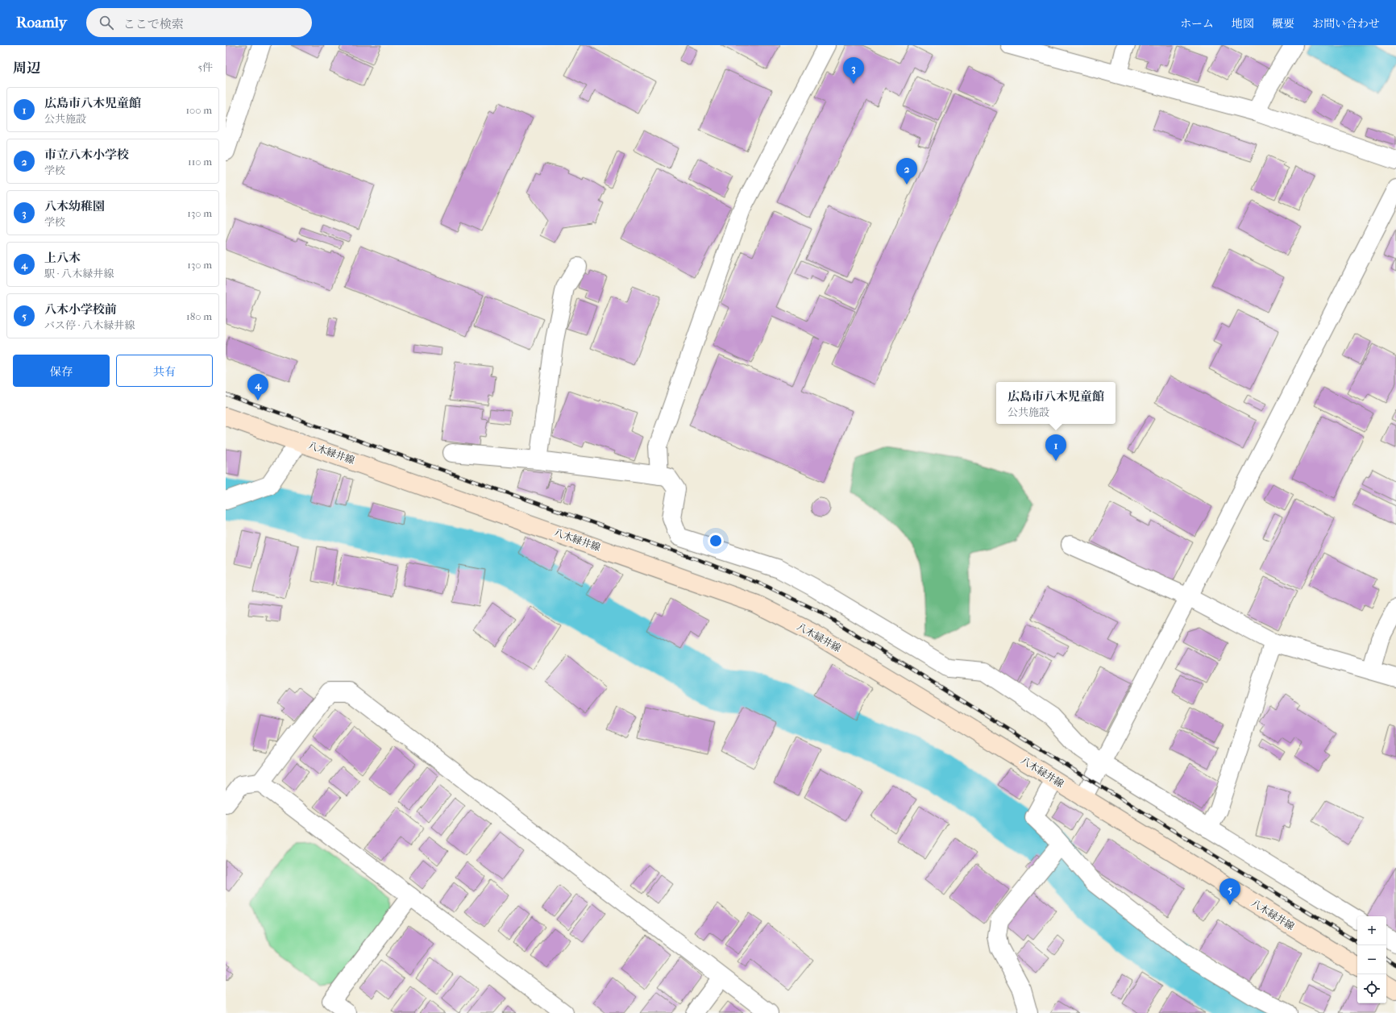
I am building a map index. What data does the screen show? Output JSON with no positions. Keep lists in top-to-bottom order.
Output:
{
  "streets": {
    "main road": ["八木緑井線"]
  },
  "page": {
    "header": "Roamly",
    "search": "ここで検索",
    "nav": [
      "ホーム",
      "地図",
      "概要",
      "お問い合わせ"
    ],
    "heading": ["周辺", "5件"],
    "pins": [
      "3",
      "2",
      "4",
      "1",
      "5"
    ],
    "list": [
      {
        "mark": "1",
        "name": "広島市八木児童館",
        "note": "公共施設",
        "value": "100 m"
      },
      {
        "mark": "2",
        "name": "市立八木小学校",
        "note": "学校",
        "value": "110 m"
      },
      {
        "mark": "3",
        "name": "八木幼稚園",
        "note": "学校",
        "value": "130 m"
      },
      {
        "mark": "4",
        "name": "上八木",
        "note": "駅 · 八木緑井線",
        "value": "130 m"
      },
      {
        "mark": "5",
        "name": "八木小学校前",
        "note": "バス停 · 八木緑井線",
        "value": "180 m"
      }
    ],
    "buttons": ["保存", "共有"],
    "popup": ["広島市八木児童館", "公共施設"],
    "map_buttons": ["+", "−"]
  }
}
